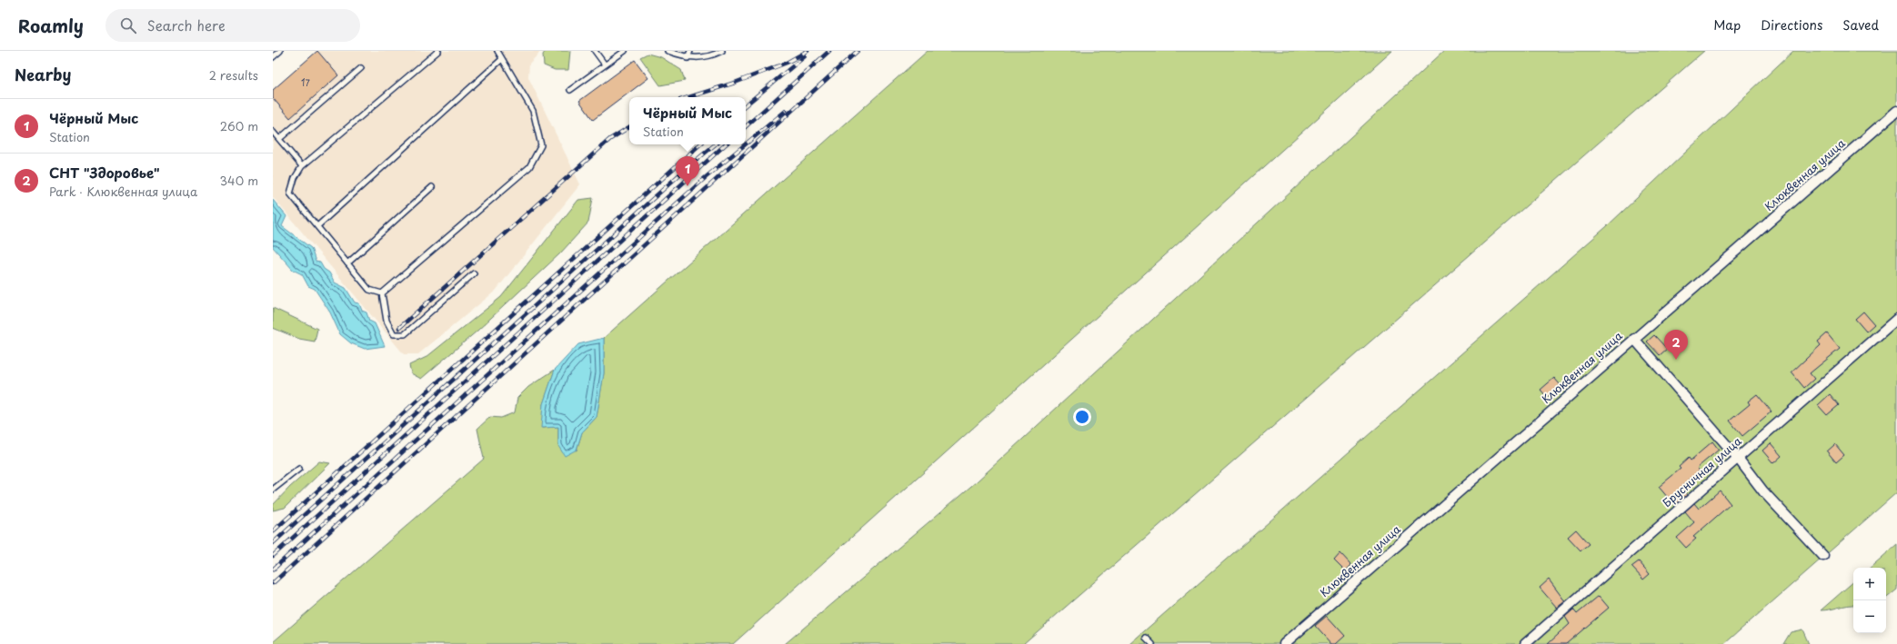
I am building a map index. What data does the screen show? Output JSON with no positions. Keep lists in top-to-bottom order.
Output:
{
  "streets": {
    "street": ["Клюквенная улица", "Брусничная улица"]
  },
  "house_numbers": ["17"],
  "page": {
    "header": "Roamly",
    "search": "Search here",
    "nav": ["Map", "Directions", "Saved"],
    "heading": ["Nearby", "2 results"],
    "popup": ["Чёрный Мыс", "Station"],
    "list": [
      {
        "mark": "1",
        "name": "Чёрный Мыс",
        "note": "Station",
        "value": "260 m"
      },
      {
        "mark": "2",
        "name": "СНТ \"Здоровье\"",
        "note": "Park · Клюквенная улица",
        "value": "340 m"
      }
    ],
    "pins": ["1", "2"],
    "map_buttons": ["+", "−"]
  }
}
